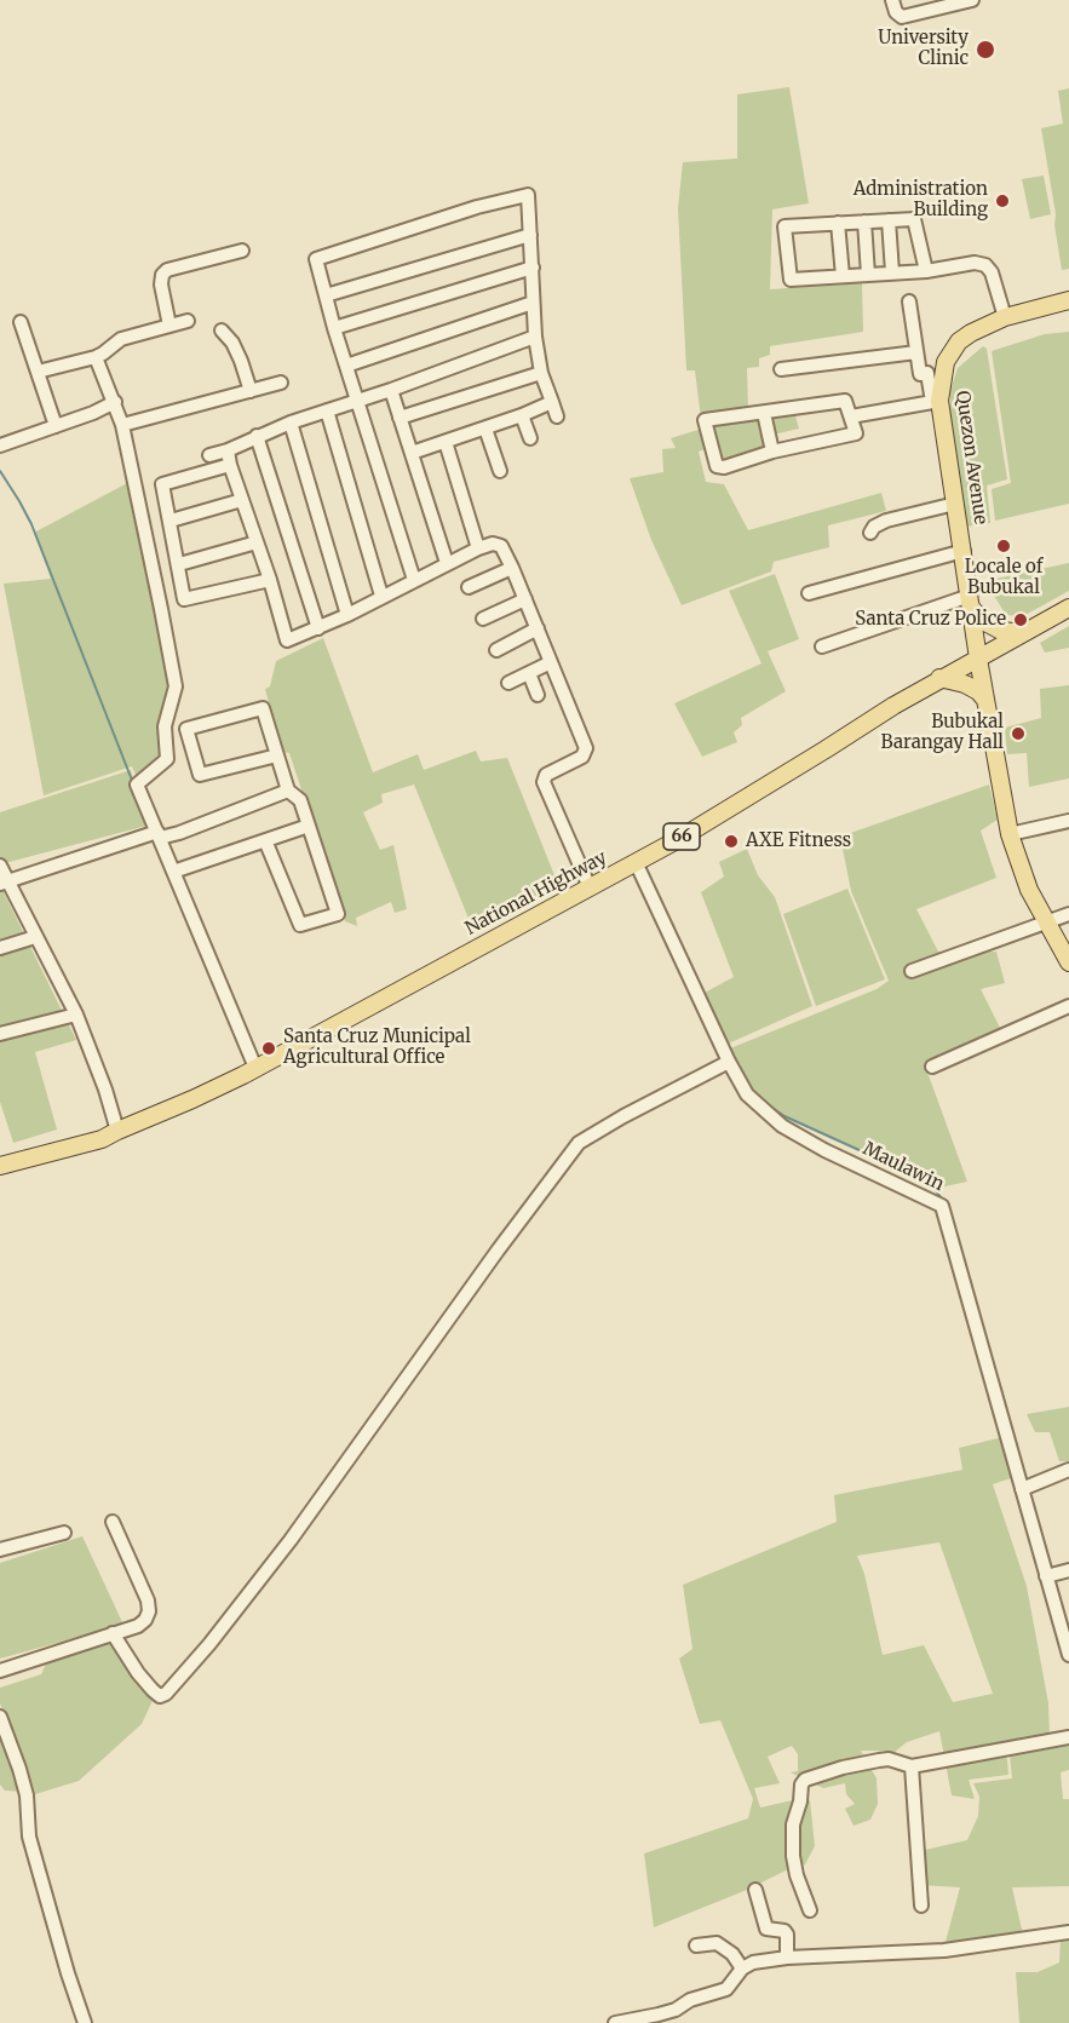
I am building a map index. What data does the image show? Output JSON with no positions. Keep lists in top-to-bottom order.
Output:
{
  "streets": {
    "main road": ["Quezon Avenue", "66", "National Highway"],
    "street": ["Maulawin"]
  },
  "crossings": [
    ["Quezon Avenue", "National Highway"],
    ["National Highway", "Maulawin"]
  ],
  "places": [
    "University Clinic",
    "Administration Building",
    "Locale of Bubukal",
    "Santa Cruz Police",
    "Bubukal Barangay Hall",
    "AXE Fitness",
    "Santa Cruz Municipal Agricultural Office"
  ]
}
